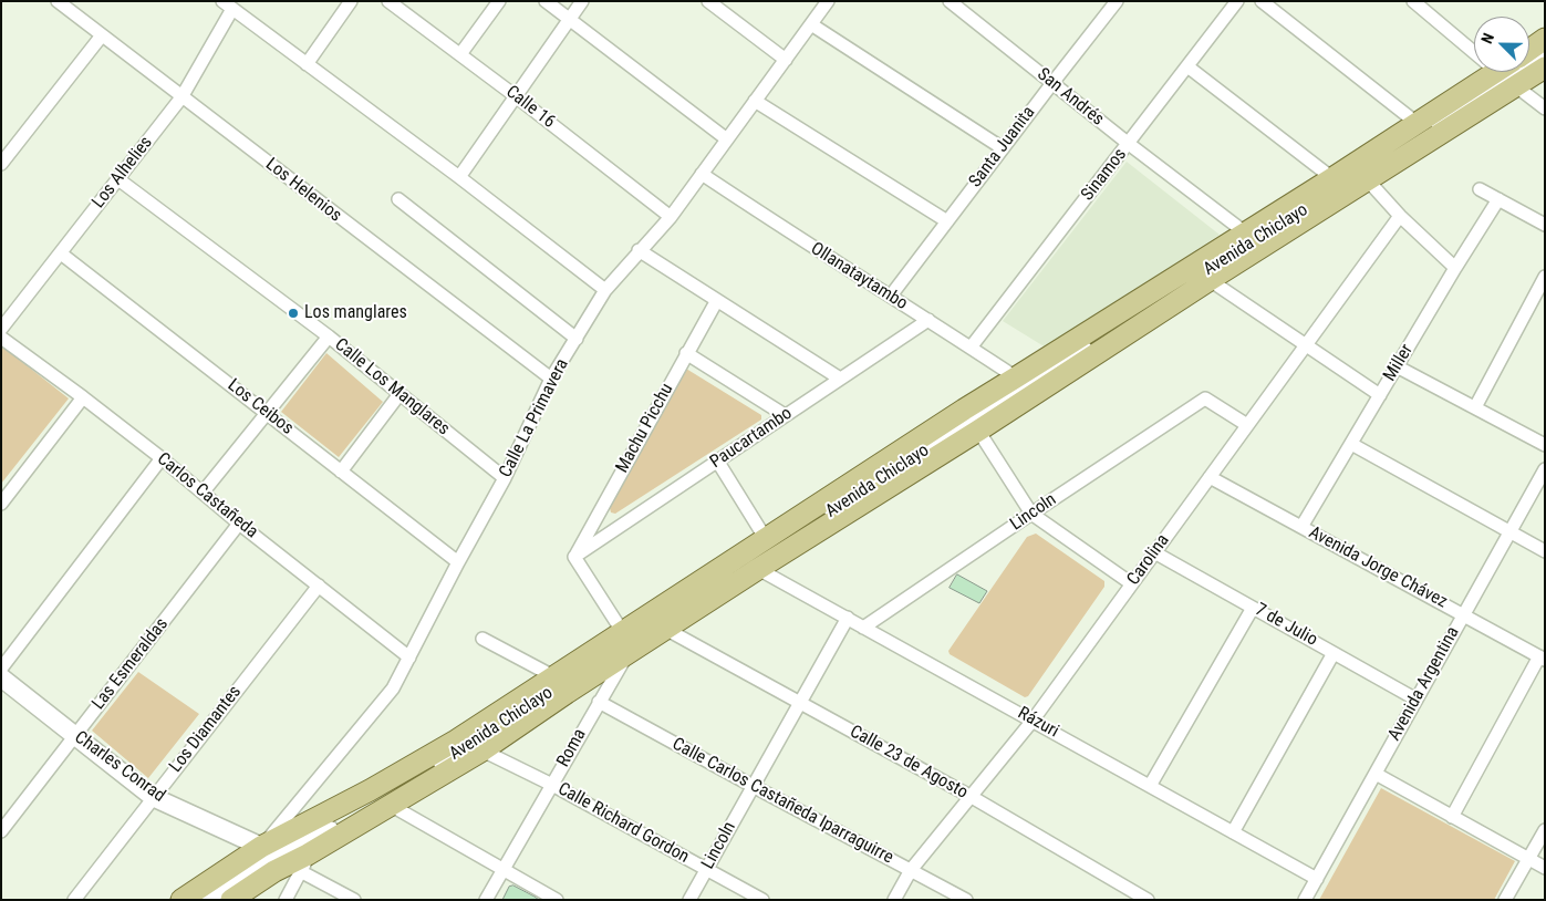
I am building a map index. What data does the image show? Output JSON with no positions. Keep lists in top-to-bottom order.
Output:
{
  "streets": {
    "main road": ["Avenida Chiclayo"],
    "street": [
      "San Andrés",
      "Calle 16",
      "Santa Juanita",
      "Los Alhelies",
      "Sinamos",
      "Los Helenios",
      "Ollanataytambo",
      "Miller",
      "Calle Los Manglares",
      "Los Ceibos",
      "Calle La Primavera",
      "Machu Picchu",
      "Paucartambo",
      "Carlos Castañeda",
      "Lincoln",
      "Carolina",
      "Avenida Jorge Chávez",
      "7 de Julio",
      "Las Esmeraldas",
      "Avenida Argentina",
      "Rázuri",
      "Los Diamantes",
      "Roma",
      "Calle 23 de Agosto",
      "Charles Conrad",
      "Calle Carlos Castañeda Iparraguirre",
      "Calle Richard Gordon"
    ]
  },
  "crossings": [
    ["San Andrés", "Santa Juanita"],
    ["San Andrés", "Sinamos"],
    ["San Andrés", "Avenida Chiclayo"],
    ["Calle 16", "Calle La Primavera"],
    ["Santa Juanita", "Ollanataytambo"],
    ["Los Alhelies", "Los Helenios"],
    ["Los Alhelies", "Calle Los Manglares"],
    ["Los Alhelies", "Los Ceibos"],
    ["Sinamos", "Ollanataytambo"],
    ["Los Helenios", "Calle La Primavera"],
    ["Avenida Chiclayo", "Ollanataytambo"],
    ["Avenida Chiclayo", "Calle La Primavera"],
    ["Avenida Chiclayo", "Rázuri"],
    ["Avenida Chiclayo", "Roma"],
    ["Avenida Chiclayo", "Calle 23 de Agosto"],
    ["Avenida Chiclayo", "Charles Conrad"],
    ["Avenida Chiclayo", "Calle Richard Gordon"],
    ["Ollanataytambo", "Calle La Primavera"],
    ["Ollanataytambo", "Paucartambo"],
    ["Miller", "Avenida Jorge Chávez"],
    ["Calle Los Manglares", "Calle La Primavera"],
    ["Los Ceibos", "Calle La Primavera"],
    ["Calle La Primavera", "Carlos Castañeda"],
    ["Calle La Primavera", "Charles Conrad"],
    ["Machu Picchu", "Paucartambo"],
    ["Carlos Castañeda", "Las Esmeraldas"],
    ["Carlos Castañeda", "Los Diamantes"],
    ["Lincoln", "Carolina"],
    ["Lincoln", "Rázuri"],
    ["Lincoln", "Calle 23 de Agosto"],
    ["Lincoln", "Calle Carlos Castañeda Iparraguirre"],
    ["Lincoln", "Calle Richard Gordon"],
    ["Carolina", "Avenida Jorge Chávez"],
    ["Carolina", "7 de Julio"],
    ["Carolina", "Rázuri"],
    ["Carolina", "Calle 23 de Agosto"],
    ["Carolina", "Calle Carlos Castañeda Iparraguirre"],
    ["Avenida Jorge Chávez", "Avenida Argentina"],
    ["7 de Julio", "Avenida Argentina"],
    ["Las Esmeraldas", "Charles Conrad"],
    ["Avenida Argentina", "Rázuri"],
    ["Los Diamantes", "Charles Conrad"],
    ["Roma", "Calle Carlos Castañeda Iparraguirre"],
    ["Roma", "Calle Richard Gordon"]
  ],
  "places": ["Los manglares"],
  "north": "top left"
}
